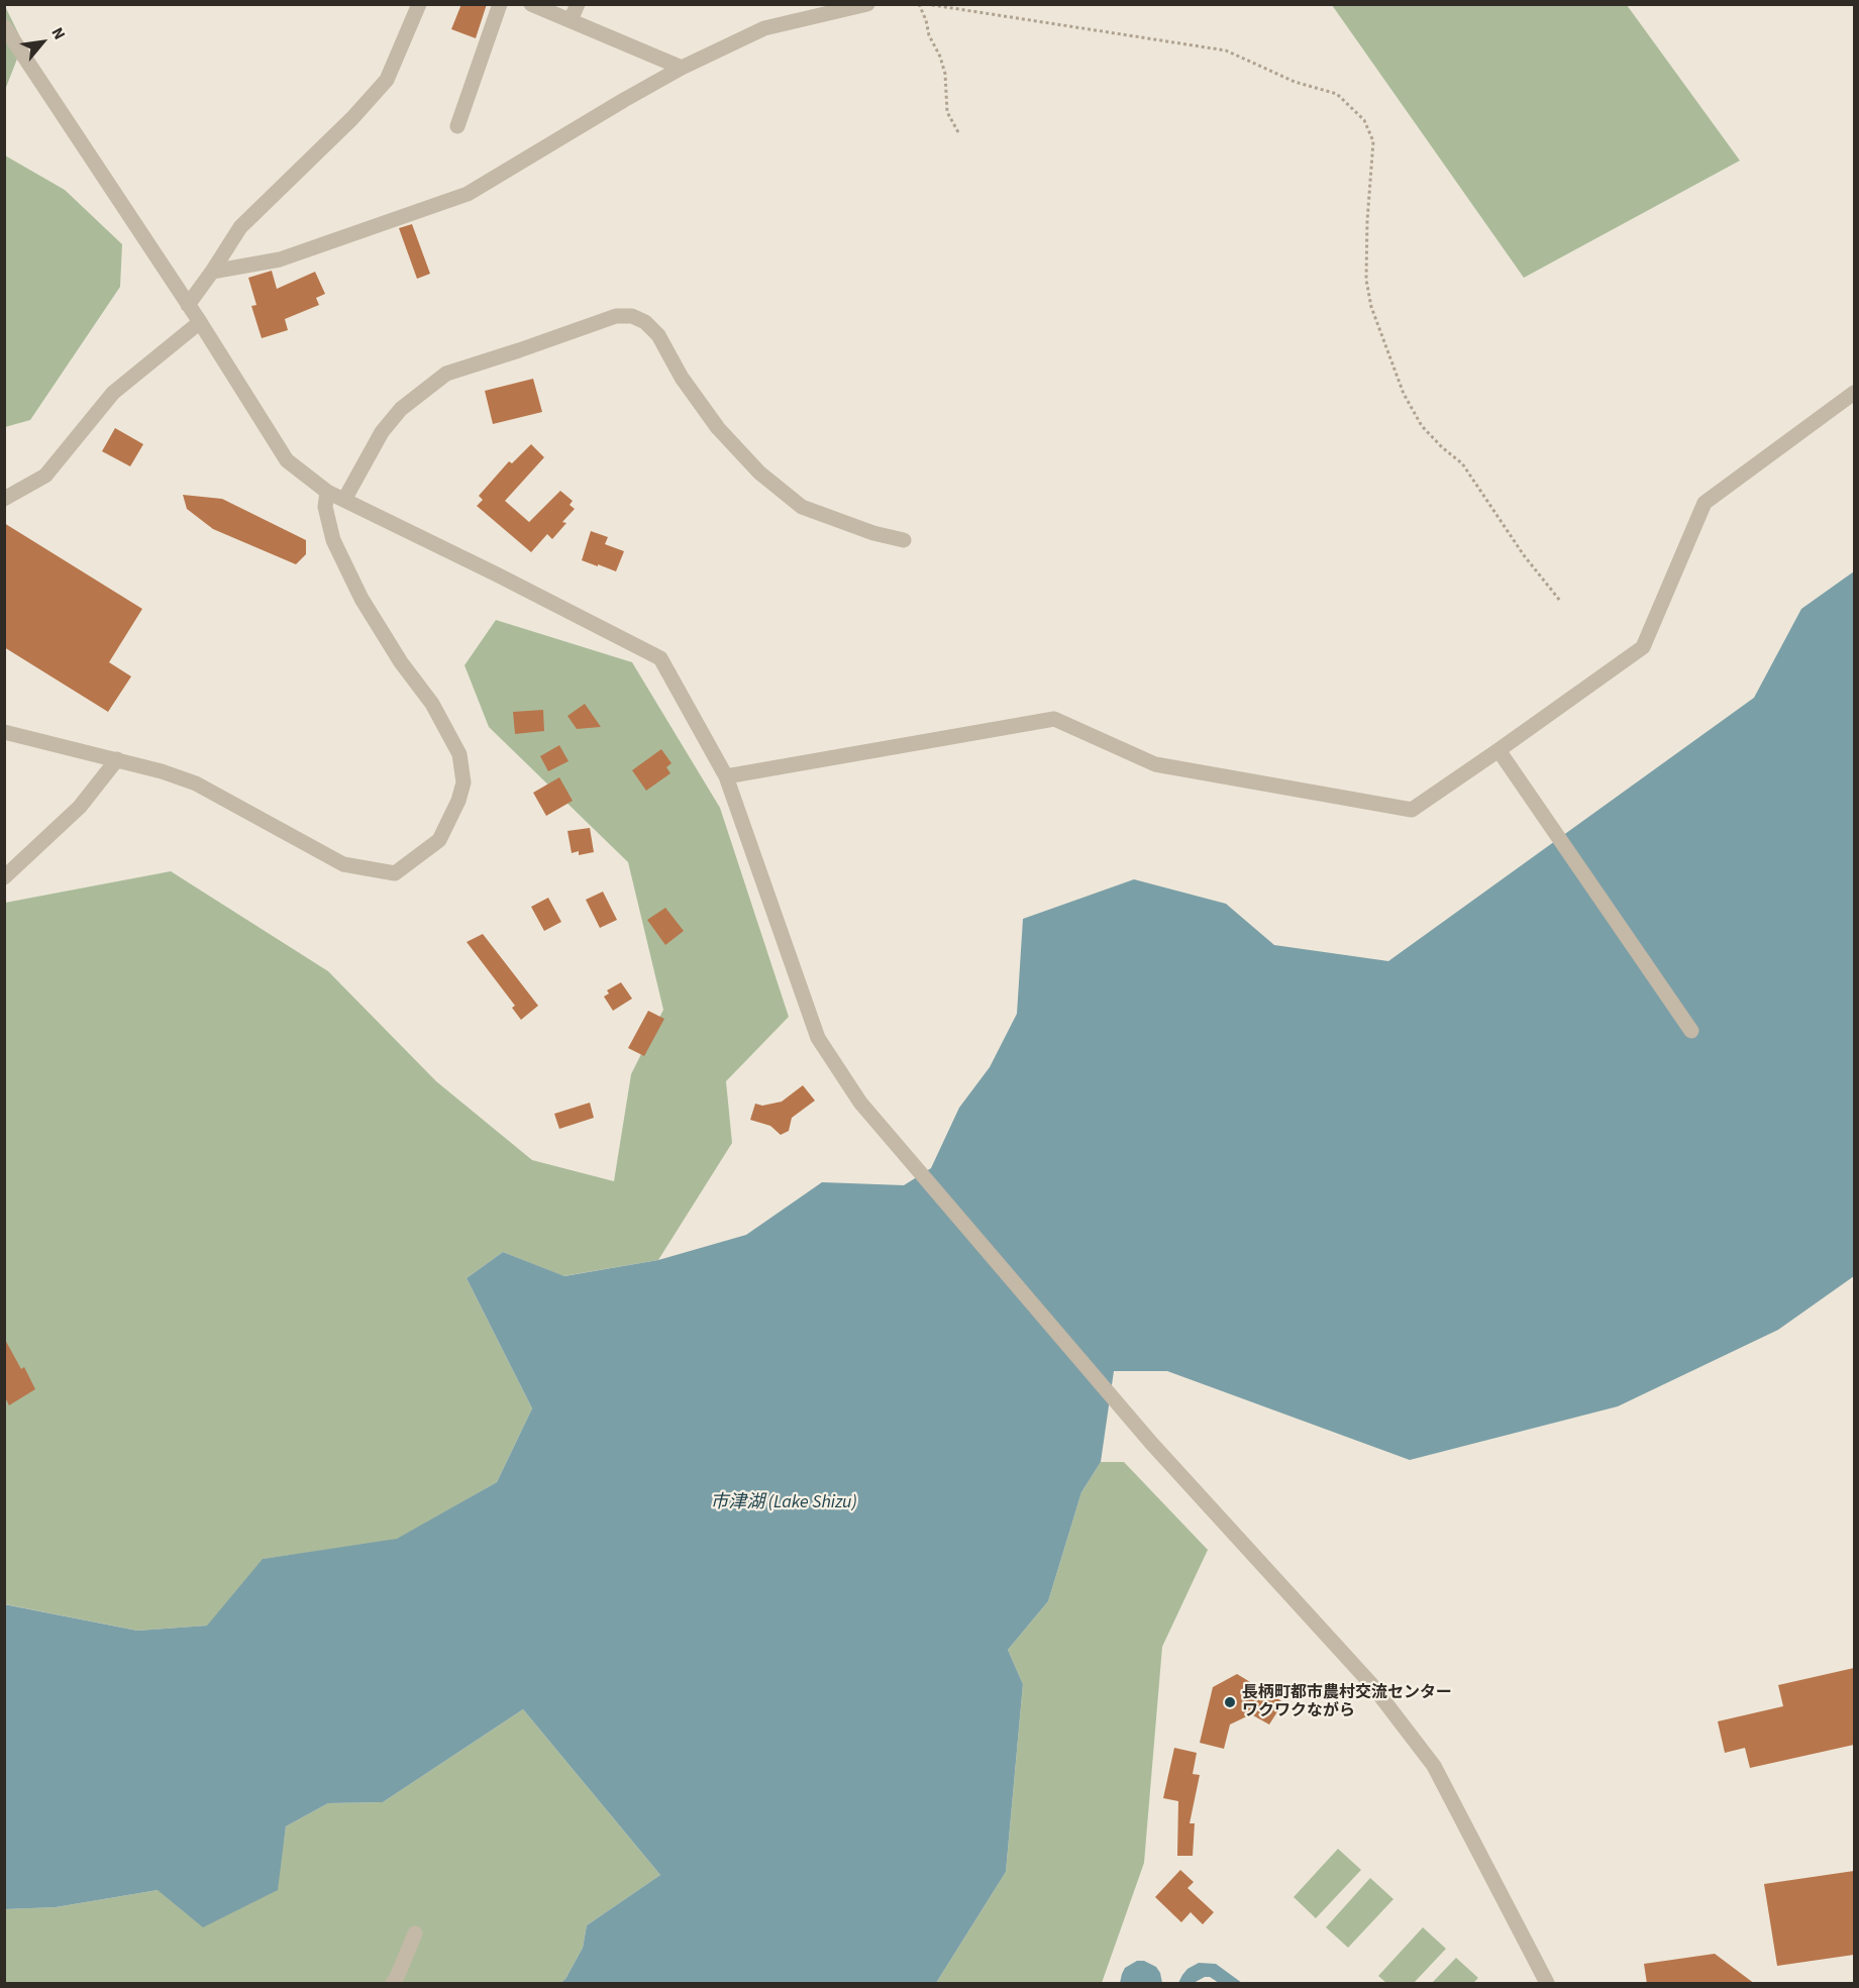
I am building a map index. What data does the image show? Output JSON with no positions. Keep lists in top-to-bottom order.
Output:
{
  "water": ["市津湖 (Lake Shizu)"],
  "places": ["長柄町都市農村交流センター ワクワクながら"],
  "north": "top right"
}
